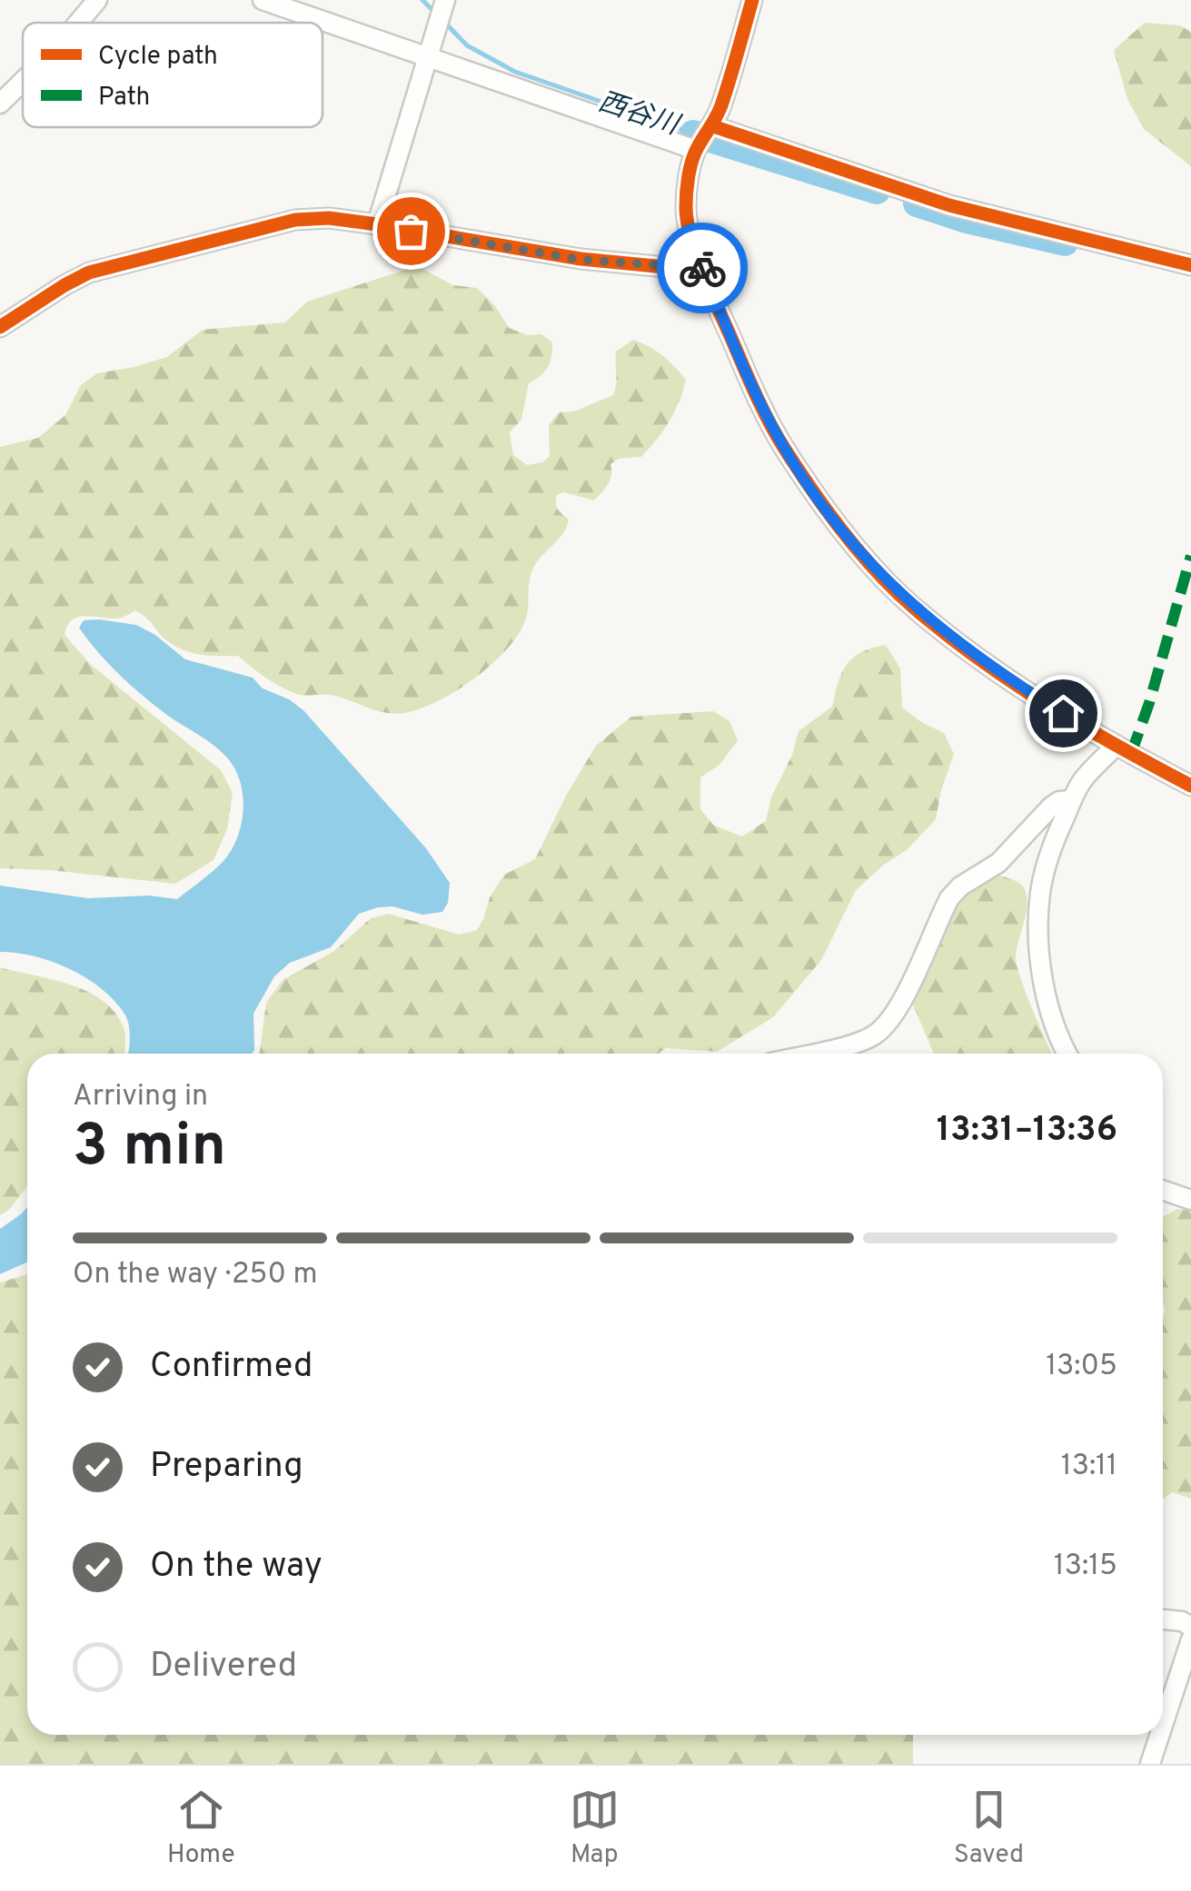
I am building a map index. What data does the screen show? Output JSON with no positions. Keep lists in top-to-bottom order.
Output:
{
  "water": ["西谷川"],
  "legend": ["Cycle path", "Path"],
  "page": {
    "heading": ["3 min", "Arriving in", "13:31–13:36"],
    "bar": "On the way · 250 m",
    "list": [
      ["Confirmed", "13:05"],
      ["Preparing", "13:11"],
      ["On the way", "13:15"],
      "Delivered"
    ],
    "tabs": ["Home", "Map", "Saved"]
  }
}
